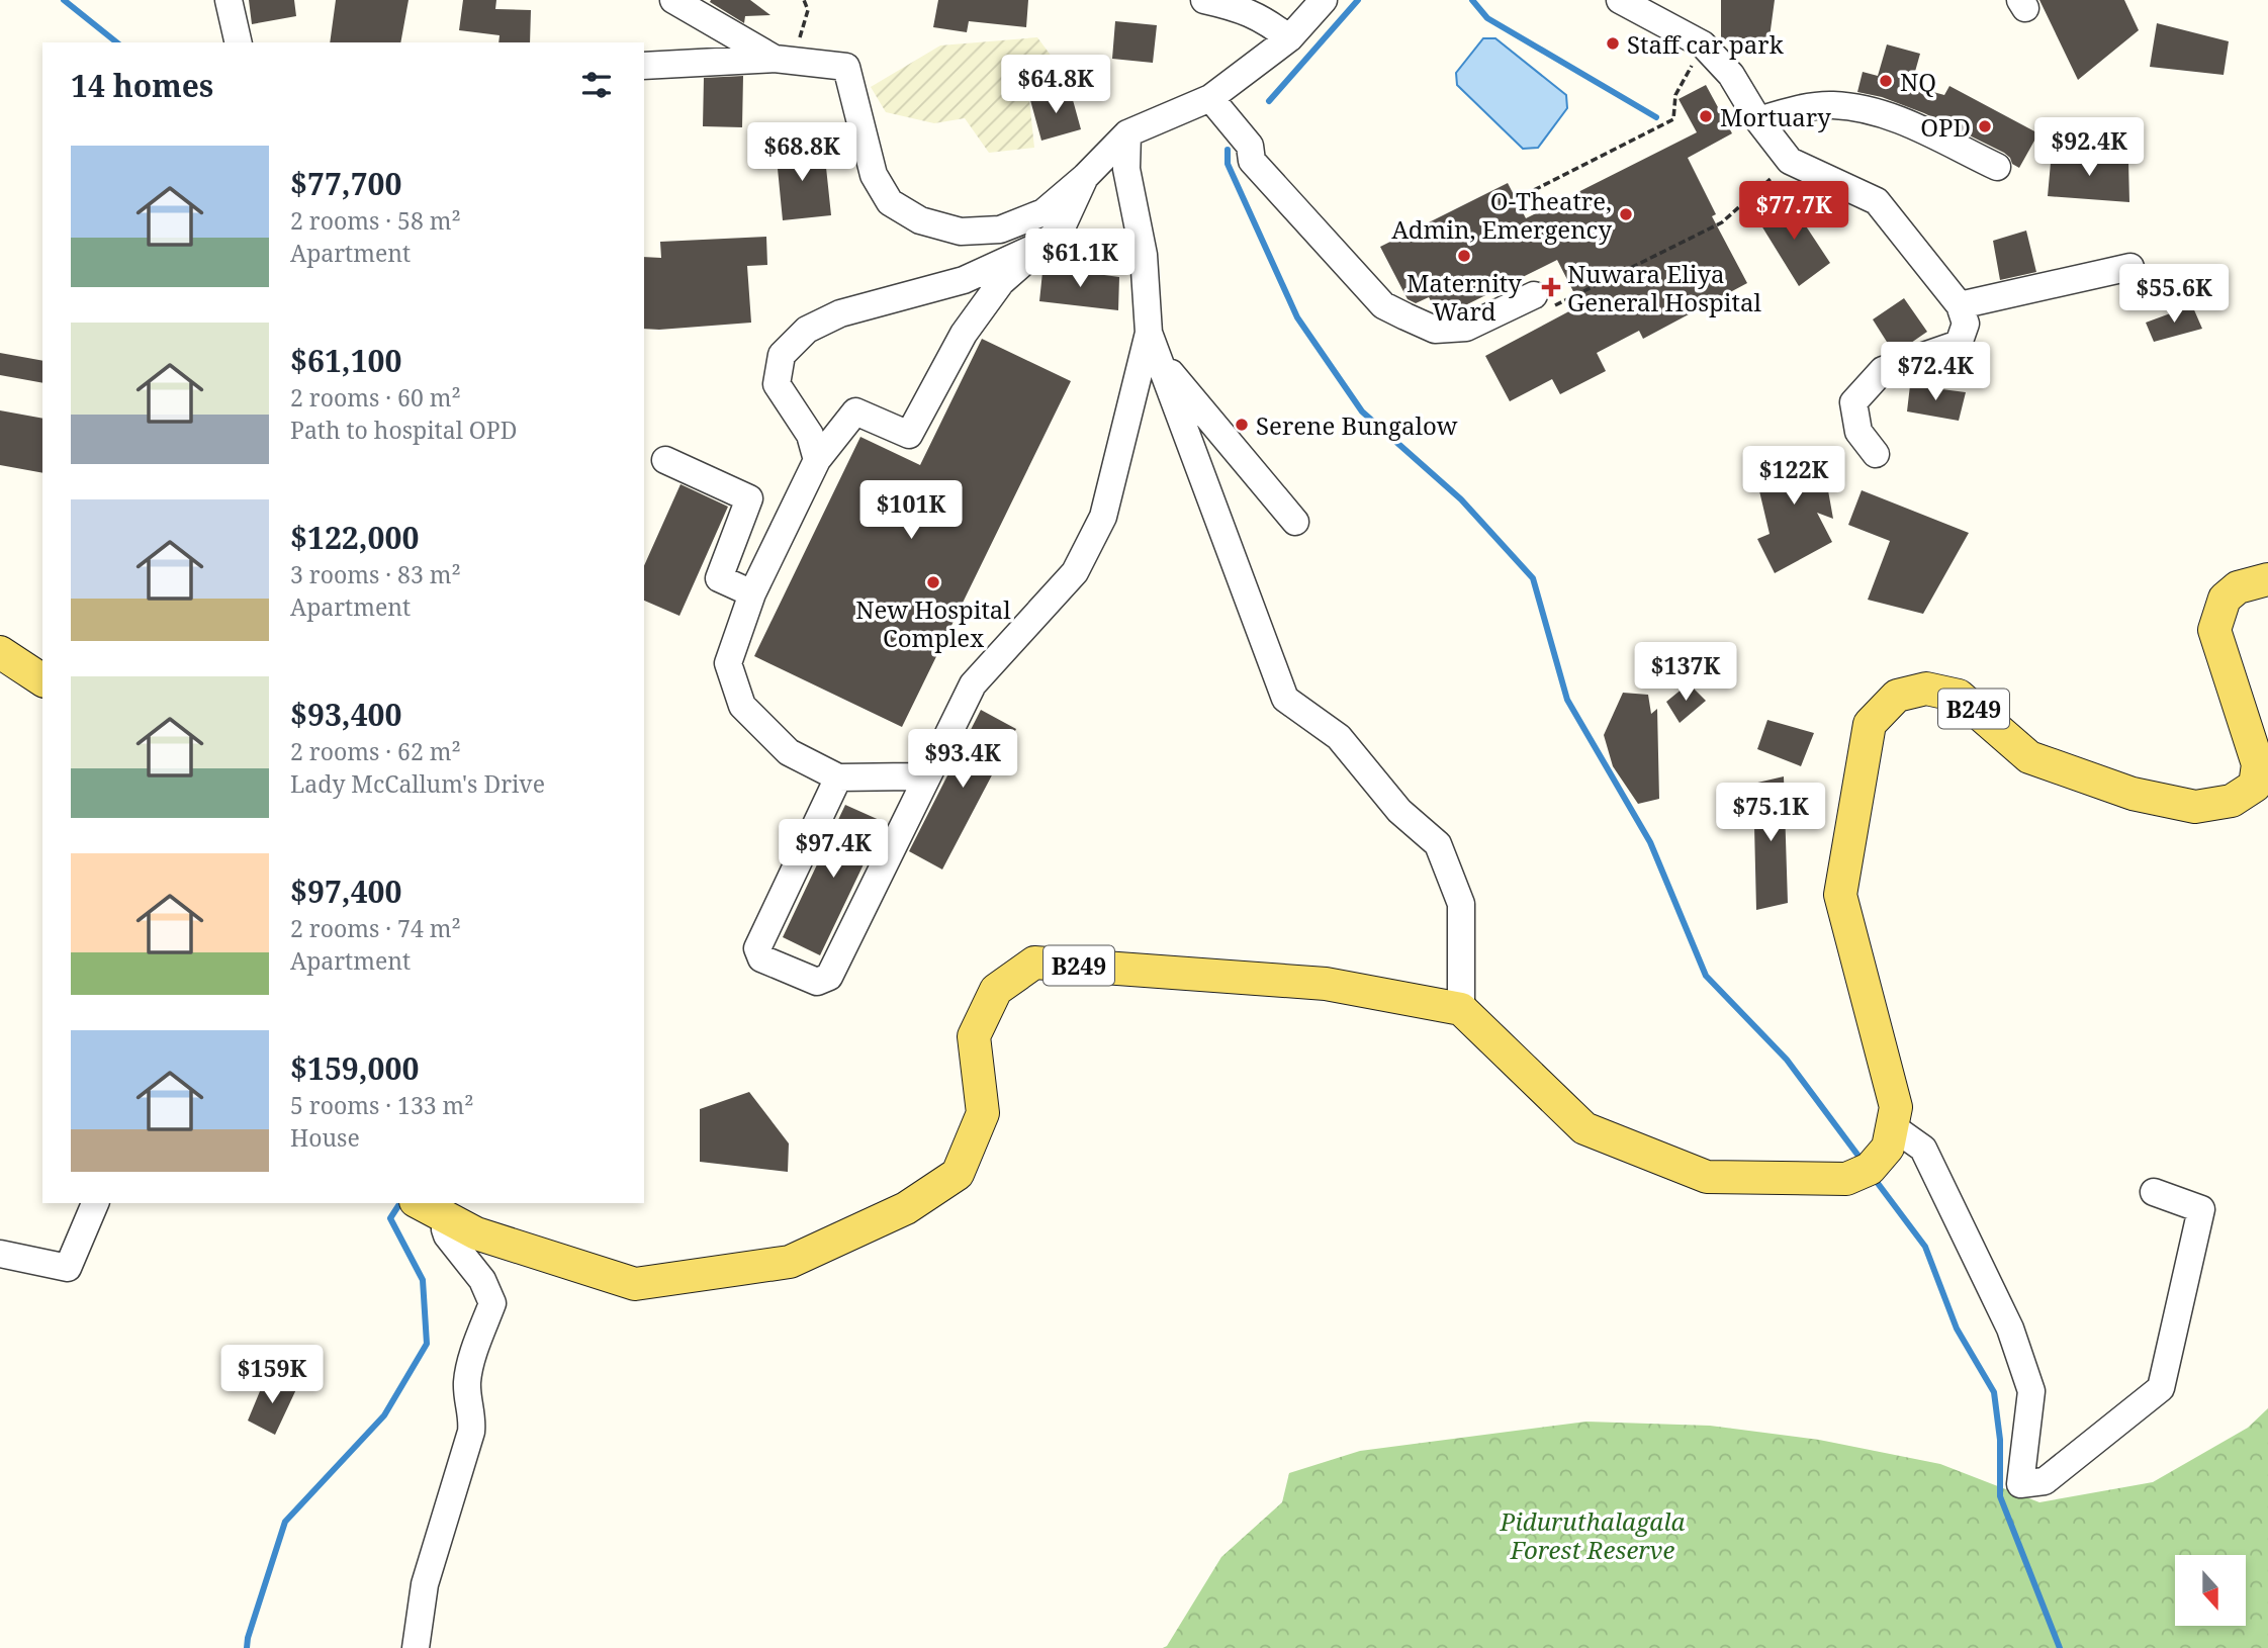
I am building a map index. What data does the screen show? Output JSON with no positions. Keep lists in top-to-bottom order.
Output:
{
  "streets": {
    "main road": ["B249"]
  },
  "parks": ["Piduruthalagala Forest Reserve"],
  "places": {
    "other": [
      "Staff car park",
      "NQ",
      "Mortuary",
      "OPD",
      "O-Theatre, Admin, Emergency",
      "Maternity Ward",
      "Serene Bungalow",
      "New Hospital Complex"
    ],
    "health": ["Nuwara Eliya General Hospital"]
  },
  "north": "bottom",
  "page": {
    "heading": "14 homes",
    "price": [
      "$64.8K",
      "$92.4K",
      "$68.8K",
      "$77.7K",
      "$61.1K",
      "$55.6K",
      "$72.4K",
      "$122K",
      "$101K",
      "$137K",
      "$93.4K",
      "$75.1K",
      "$97.4K",
      "$159K"
    ],
    "list": [
      {
        "name": "$77,700",
        "note": "2 rooms · 58 m² · Apartment"
      },
      {
        "name": "$61,100",
        "note": "2 rooms · 60 m² · Path to hospital OPD"
      },
      {
        "name": "$122,000",
        "note": "3 rooms · 83 m² · Apartment"
      },
      {
        "name": "$93,400",
        "note": "2 rooms · 62 m² · Lady McCallum's Drive"
      },
      {
        "name": "$97,400",
        "note": "2 rooms · 74 m² · Apartment"
      },
      {
        "name": "$159,000",
        "note": "5 rooms · 133 m² · House"
      }
    ]
  }
}
